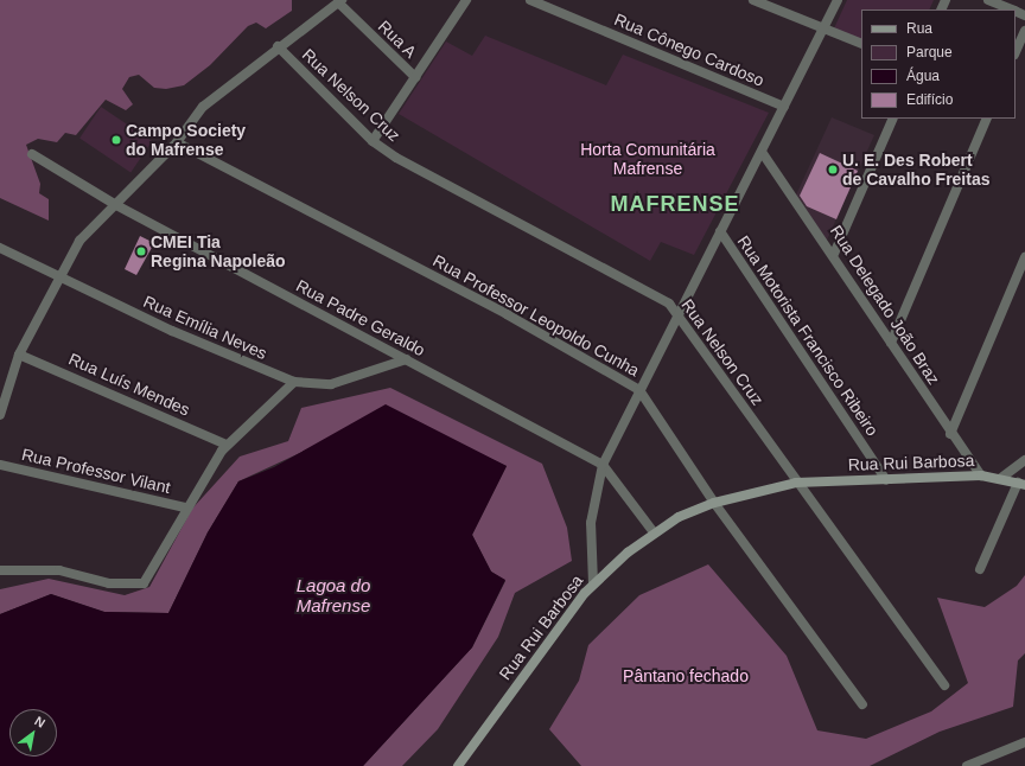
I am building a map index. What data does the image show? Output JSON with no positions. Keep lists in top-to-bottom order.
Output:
{
  "streets": {
    "street": [
      "Rua A",
      "Rua Cônego Cardoso",
      "Rua Nelson Cruz",
      "Rua Delegado João Braz",
      "Rua Professor Leopoldo Cunha",
      "Rua Padre Geraldo",
      "Rua Emília Neves",
      "Rua Motorista Francisco Ribeiro",
      "Rua Luís Mendes",
      "Rua Rui Barbosa",
      "Rua Professor Vilant"
    ]
  },
  "crossings": [
    ["Rua Nelson Cruz", "Rua Rui Barbosa"],
    ["Rua Delegado João Braz", "Rua Rui Barbosa"],
    ["Rua Professor Leopoldo Cunha", "Rua Rui Barbosa"],
    ["Rua Padre Geraldo", "Rua Emília Neves"],
    ["Rua Padre Geraldo", "Rua Rui Barbosa"],
    ["Rua Motorista Francisco Ribeiro", "Rua Rui Barbosa"]
  ],
  "districts": ["MAFRENSE"],
  "water": ["Lagoa do Mafrense"],
  "parks": ["Horta Comunitária Mafrense", "Pântano fechado"],
  "places": ["Campo Society do Mafrense", "U. E. Des Robert de Cavalho Freitas", "CMEI Tia Regina Napoleão"],
  "legend": [
    "Rua",
    "Parque",
    "Água",
    "Edifício"
  ],
  "north": "top right"
}
